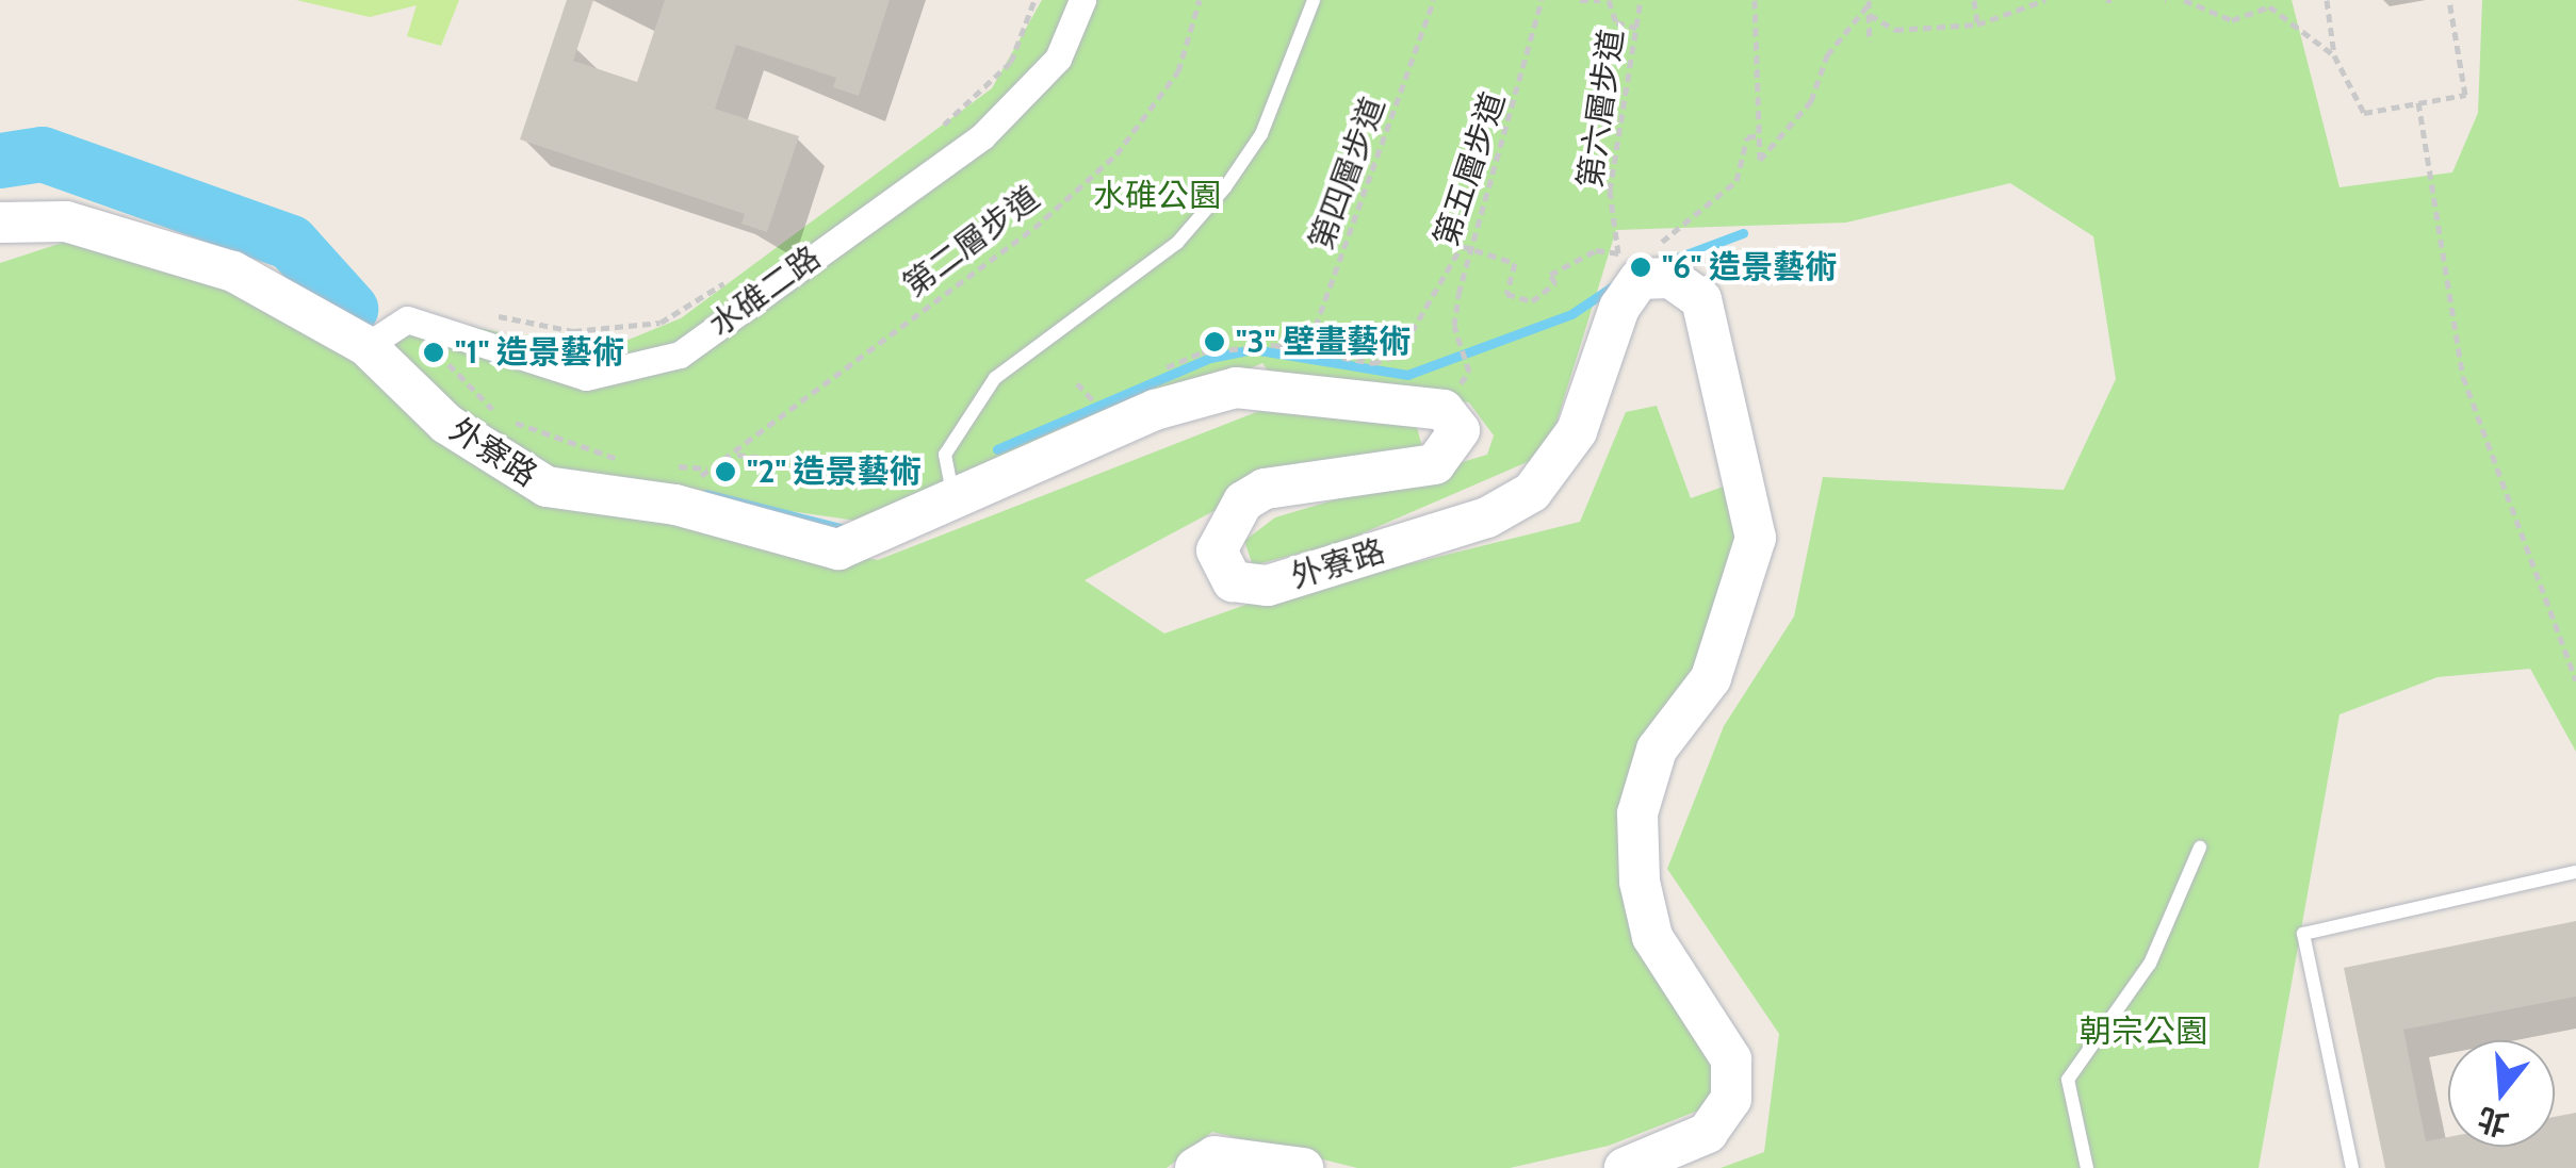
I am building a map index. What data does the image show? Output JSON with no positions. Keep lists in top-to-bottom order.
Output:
{
  "streets": {
    "street": ["水碓二路", "外寮路"],
    "path": [
      "第六層步道",
      "第五層步道",
      "第四層步道",
      "第二層步道"
    ]
  },
  "crossings": [
    ["第六層步道", "外寮路"],
    ["水碓二路", "外寮路"]
  ],
  "parks": ["水碓公園", "朝宗公園"],
  "places": [
    "\"6\" 造景藝術",
    "\"3\" 壁畫藝術",
    "\"1\" 造景藝術",
    "\"2\" 造景藝術"
  ],
  "north": "bottom"
}
